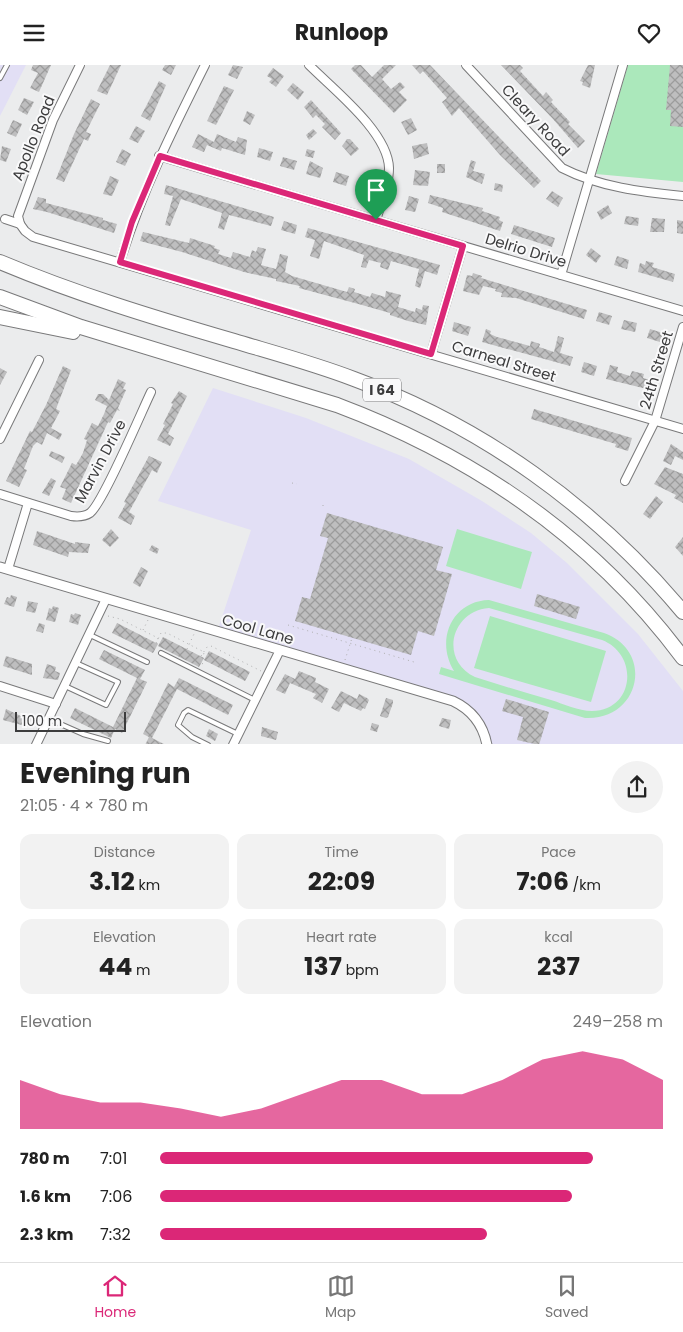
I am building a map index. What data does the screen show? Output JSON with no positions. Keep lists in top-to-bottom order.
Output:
{
  "streets": {
    "highway": ["I 64"],
    "street": [
      "Cleary Road",
      "Apollo Road",
      "Delrio Drive",
      "Carneal Street",
      "24th Street",
      "Marvin Drive",
      "Cool Lane"
    ]
  },
  "crossings": [
    ["Apollo Road", "Carneal Street"],
    ["Carneal Street", "24th Street"]
  ],
  "scale_bar": "100 m",
  "page": {
    "header": "Runloop",
    "scale": "100 m",
    "heading": ["Evening run", "21:05 · 4 × 780 m"],
    "stats": [
      ["Distance", "3.12 km"],
      ["Time", "22:09"],
      ["Pace", "7:06 /km"],
      ["Elevation", "44 m"],
      ["Heart rate", "137 bpm"],
      ["kcal", "237"]
    ],
    "chart": ["Elevation", "249–258 m"],
    "list": [
      {
        "name": "780 m",
        "note": "7:01"
      },
      {
        "name": "1.6 km",
        "note": "7:06"
      },
      {
        "name": "2.3 km",
        "note": "7:32"
      }
    ],
    "tabs": ["Home", "Map", "Saved"]
  }
}
